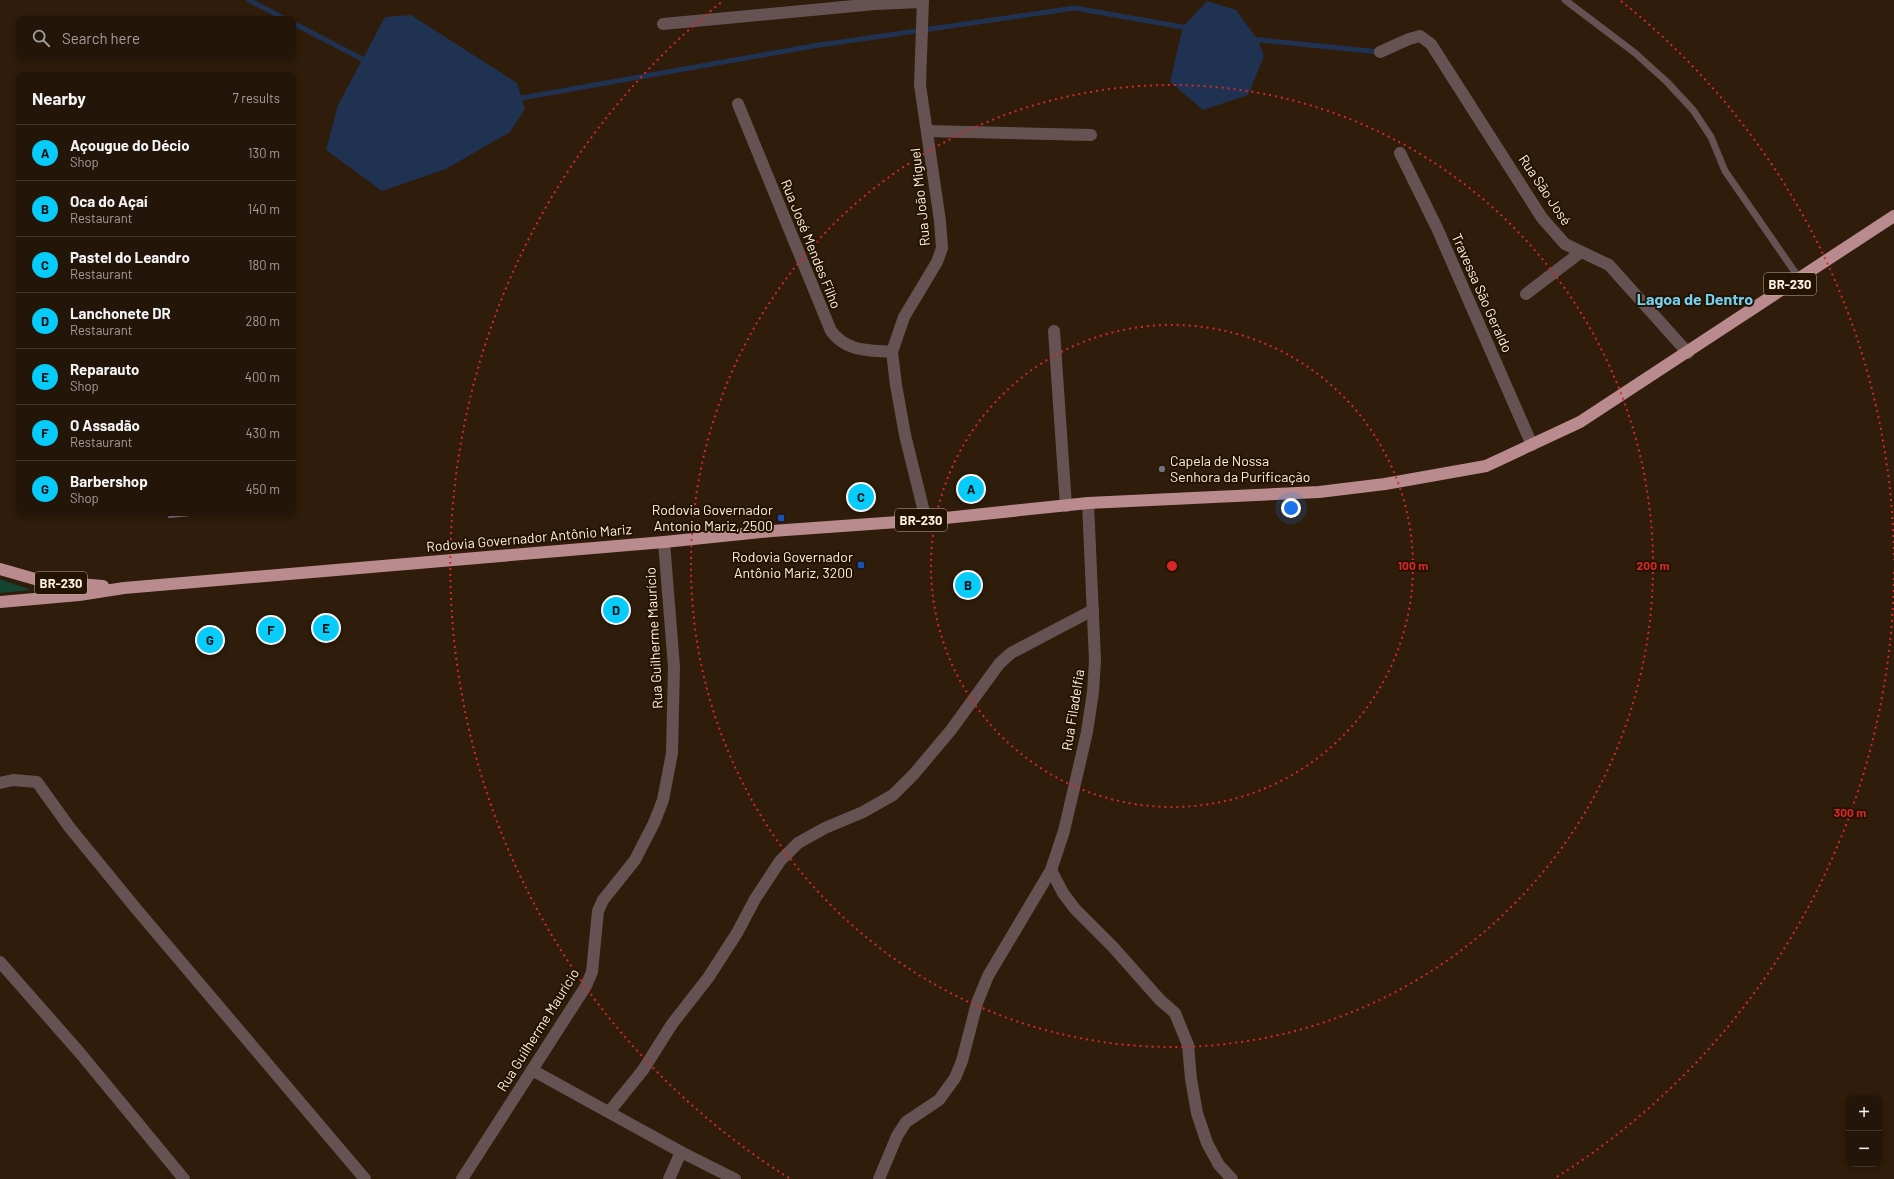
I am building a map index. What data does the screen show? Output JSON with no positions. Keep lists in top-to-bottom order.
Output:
{
  "streets": {
    "highway": ["BR-230", "Rodovia Governador Antônio Mariz"],
    "street": [
      "Rua São José",
      "Rua João Miguel",
      "Rua José Mendes Filho",
      "Travessa São Geraldo",
      "Rua Guilherme Maurício",
      "Rua Filadelfia"
    ]
  },
  "crossings": [
    ["Rua São José", "Rodovia Governador Antônio Mariz"],
    ["Rua João Miguel", "Rua José Mendes Filho"],
    ["Rua João Miguel", "Rodovia Governador Antônio Mariz"],
    ["BR-230", "Rodovia Governador Antônio Mariz"],
    ["Travessa São Geraldo", "Rodovia Governador Antônio Mariz"],
    ["Rodovia Governador Antônio Mariz", "Rua Guilherme Maurício"],
    ["Rodovia Governador Antônio Mariz", "Rua Filadelfia"]
  ],
  "districts": ["Lagoa de Dentro"],
  "places": {
    "other": ["Capela de Nossa Senhora da Purificação"],
    "transit": ["Rodovia Governador Antonio Mariz, 2500", "Rodovia Governador Antônio Mariz, 3200"]
  },
  "page": {
    "search": "Search here",
    "heading": ["Nearby", "7 results"],
    "list": [
      {
        "mark": "A",
        "name": "Açougue do Décio",
        "note": "Shop",
        "value": "130 m"
      },
      {
        "mark": "B",
        "name": "Oca do Açaí",
        "note": "Restaurant",
        "value": "140 m"
      },
      {
        "mark": "C",
        "name": "Pastel do Leandro",
        "note": "Restaurant",
        "value": "180 m"
      },
      {
        "mark": "D",
        "name": "Lanchonete DR",
        "note": "Restaurant",
        "value": "280 m"
      },
      {
        "mark": "E",
        "name": "Reparauto",
        "note": "Shop",
        "value": "400 m"
      },
      {
        "mark": "F",
        "name": "O Assadão",
        "note": "Restaurant",
        "value": "430 m"
      },
      {
        "mark": "G",
        "name": "Barbershop",
        "note": "Shop",
        "value": "450 m"
      }
    ],
    "pins": [
      "A",
      "C",
      "B",
      "D",
      "E",
      "F",
      "G"
    ],
    "map_buttons": ["+", "−"]
  },
  "rings": ["100 m", "200 m", "300 m"]
}
